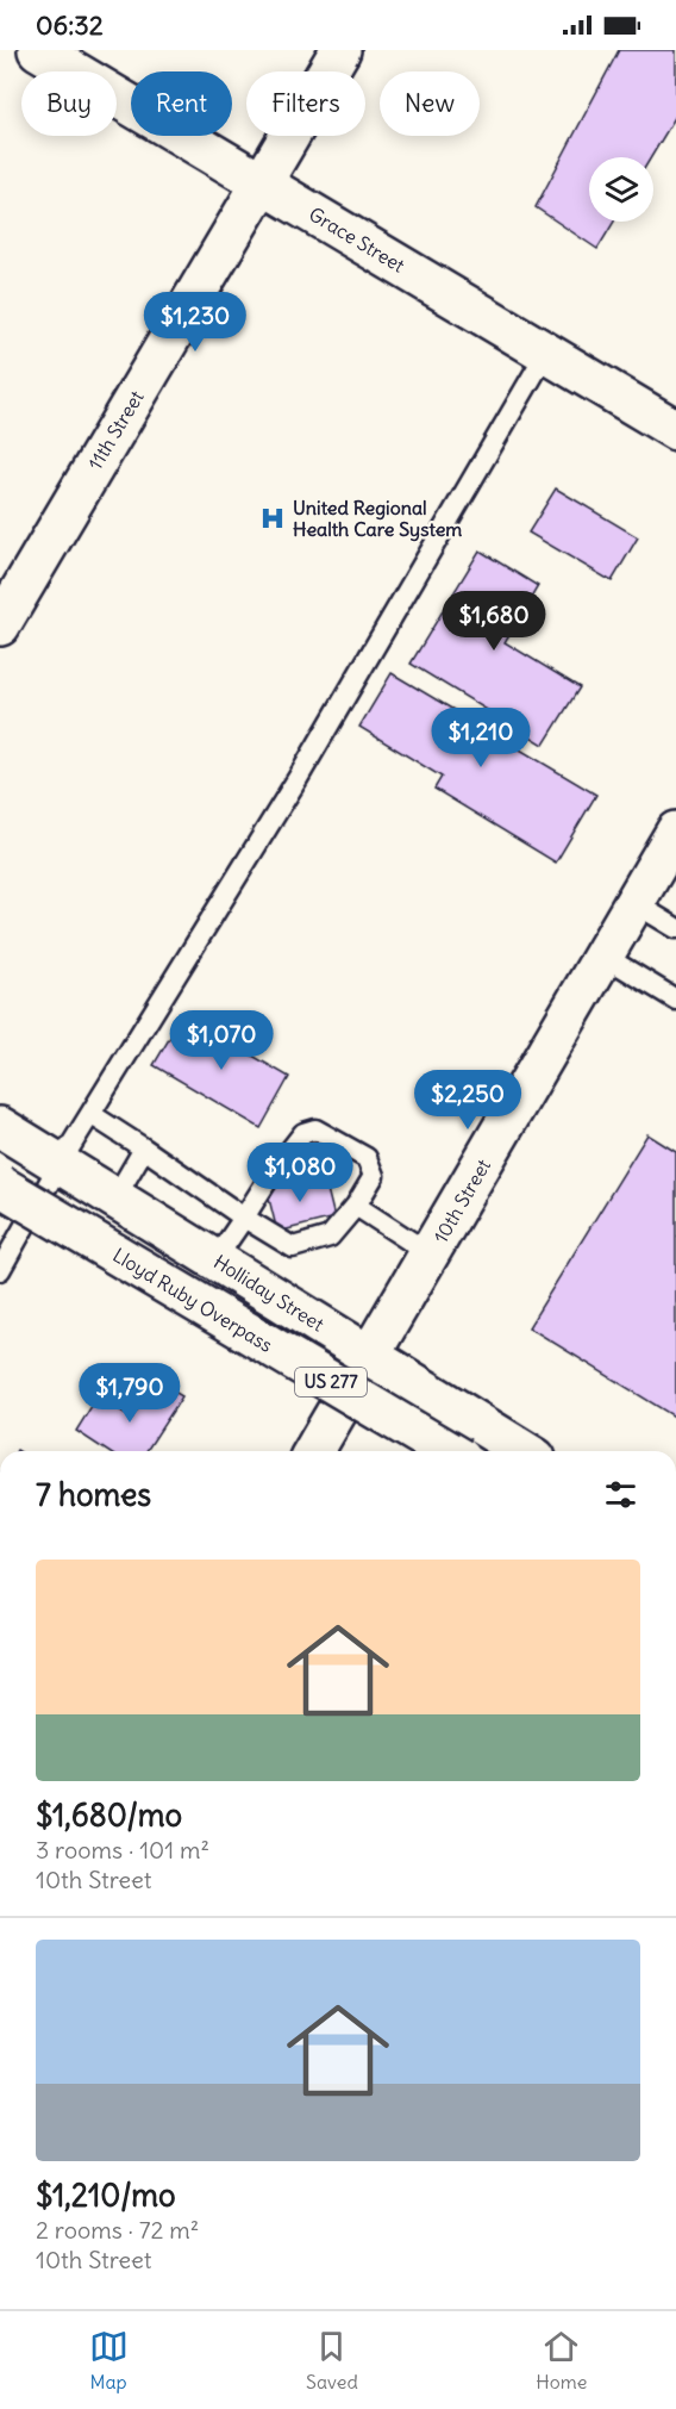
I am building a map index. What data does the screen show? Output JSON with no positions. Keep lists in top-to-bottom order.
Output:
{
  "streets": {
    "main road": [
      "Grace Street",
      "11th Street",
      "10th Street",
      "Holliday Street",
      "Lloyd Ruby Overpass",
      "US 277"
    ]
  },
  "crossings": [
    ["Grace Street", "11th Street"],
    ["10th Street", "Holliday Street"]
  ],
  "places": {
    "hospital": ["United Regional Health Care System"]
  },
  "page": {
    "status": "06:32",
    "chip": [
      "Buy",
      "Rent",
      "Filters",
      "New"
    ],
    "price": [
      "$1,230",
      "$1,680",
      "$1,210",
      "$1,070",
      "$2,250",
      "$1,080",
      "$1,790"
    ],
    "heading": "7 homes",
    "list": [
      {
        "name": "$1,680/mo",
        "note": "3 rooms · 101 m² · 10th Street"
      },
      {
        "name": "$1,210/mo",
        "note": "2 rooms · 72 m² · 10th Street"
      }
    ],
    "tabs": ["Map", "Saved", "Home"]
  }
}
